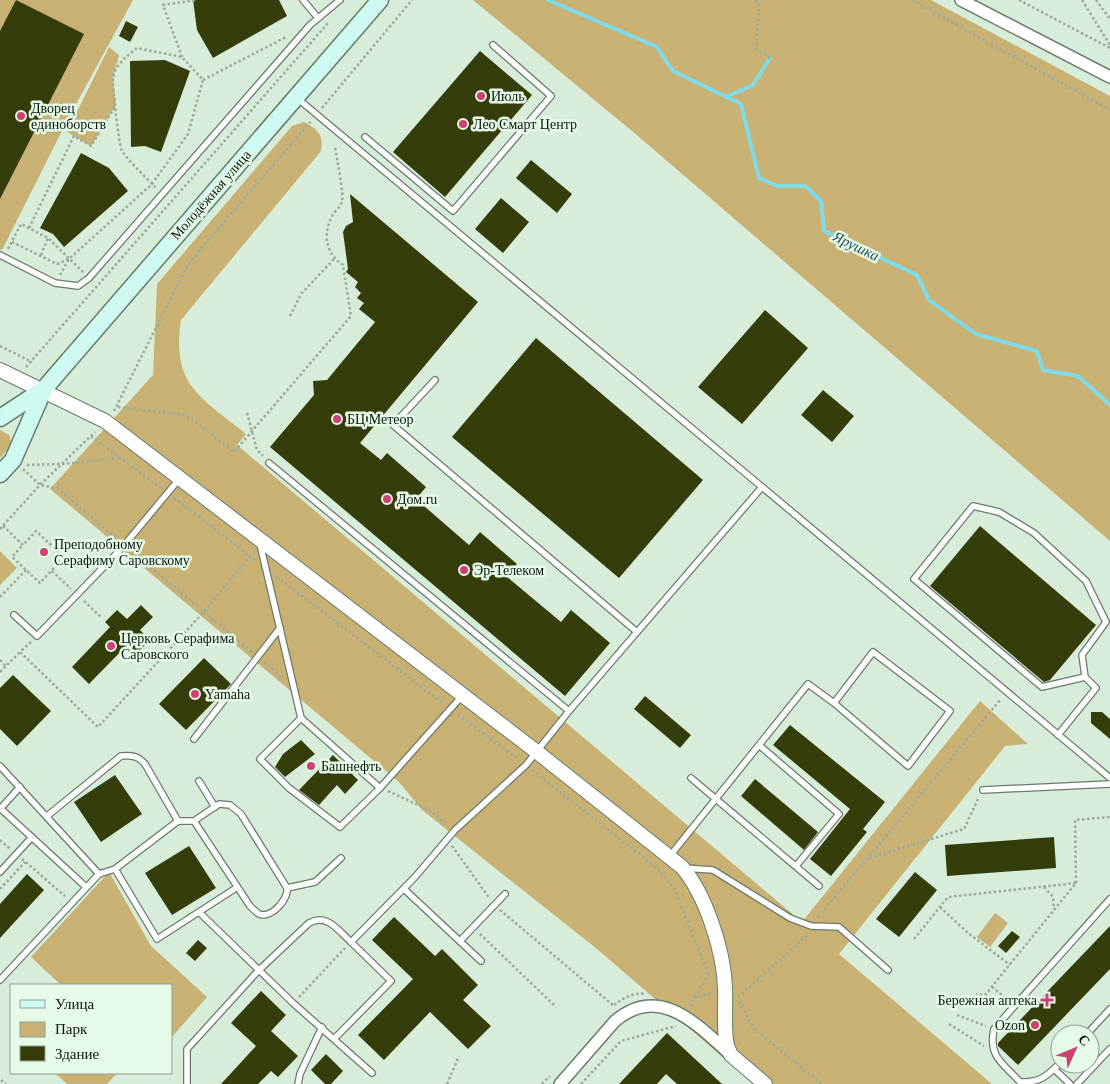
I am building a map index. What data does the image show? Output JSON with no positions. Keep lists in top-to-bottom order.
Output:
{
  "streets": {
    "main road": ["Молодёжная улица"]
  },
  "water": ["Ярушка"],
  "places": {
    "other": [
      "Июль",
      "Дворец единоборств",
      "Лео Смарт Центр",
      "БЦ Метеор",
      "Дом.ru",
      "Преподобному Серафиму Саровскому",
      "Эр-Телеком",
      "Церковь Серафима Саровского",
      "Yamaha",
      "Башнефть",
      "Ozon"
    ],
    "health": ["Бережная аптека"]
  },
  "legend": ["Улица", "Парк", "Здание"],
  "north": "top right"
}
